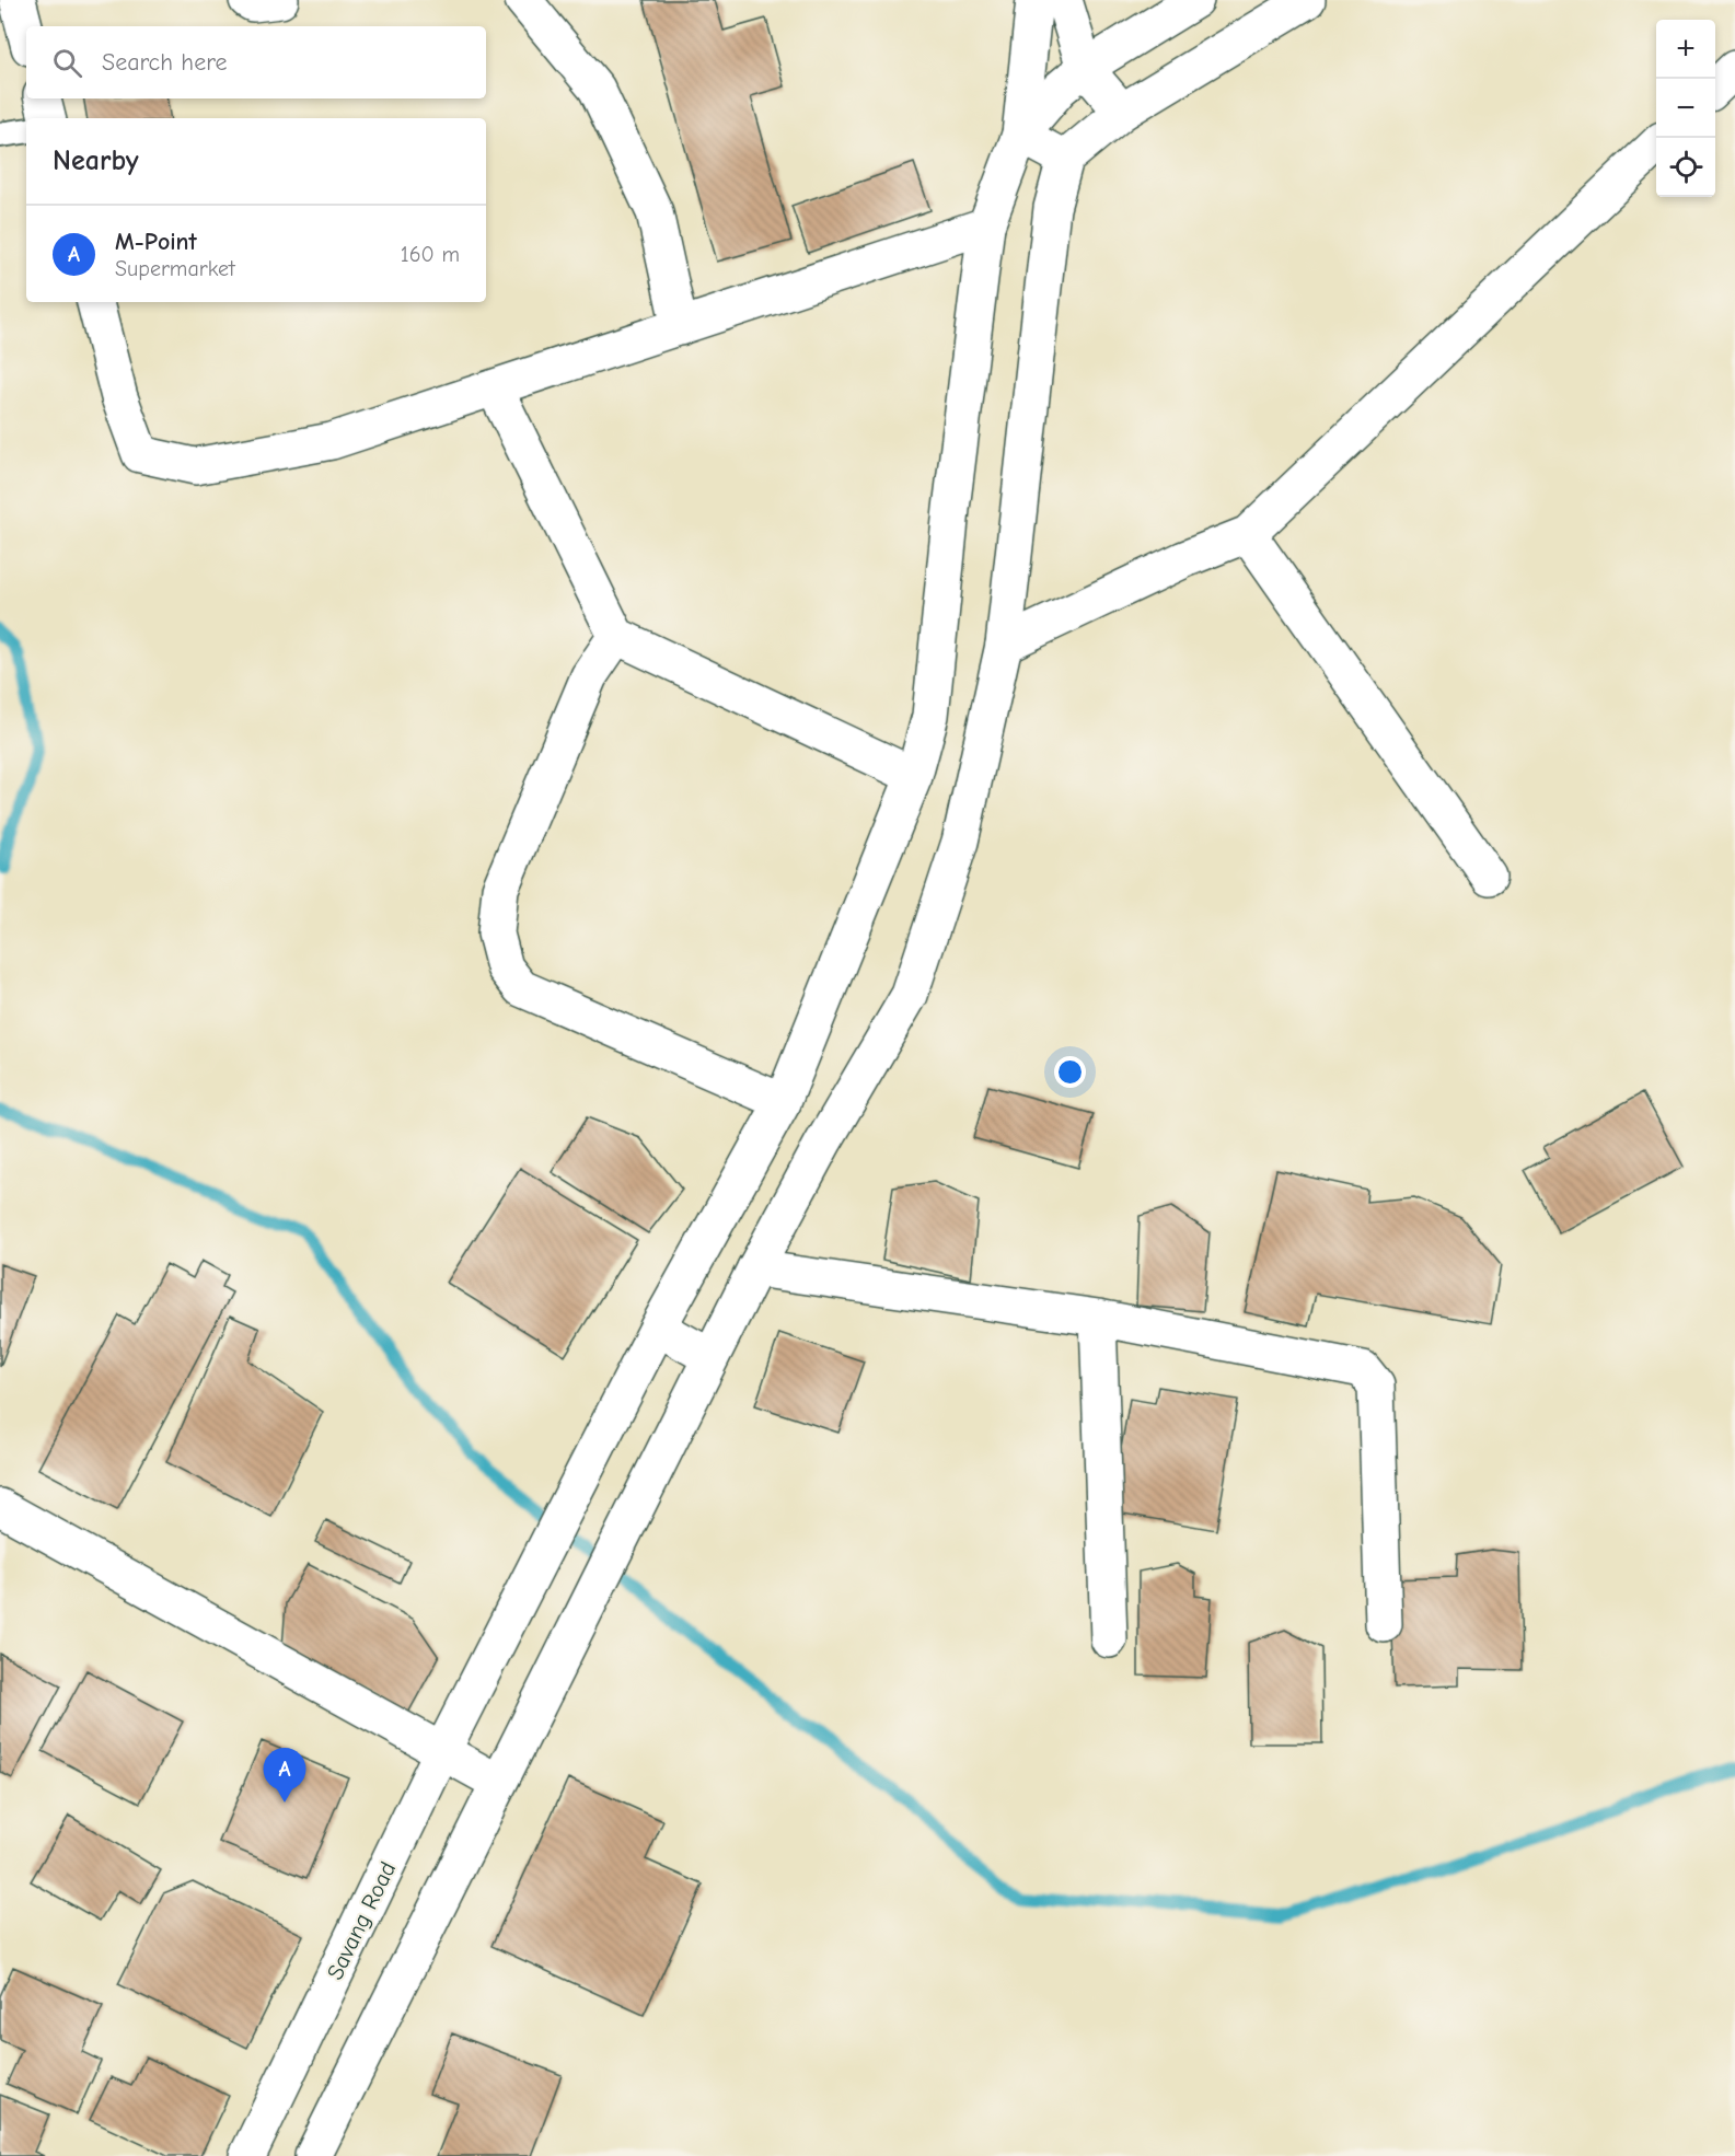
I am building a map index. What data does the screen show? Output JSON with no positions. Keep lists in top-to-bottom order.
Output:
{
  "streets": {
    "street": ["Savang Road"]
  },
  "page": {
    "map_buttons": ["+", "−"],
    "search": "Search here",
    "heading": "Nearby",
    "list": [
      {
        "mark": "A",
        "name": "M-Point",
        "note": "Supermarket",
        "value": "160 m"
      }
    ],
    "pins": "A"
  }
}
